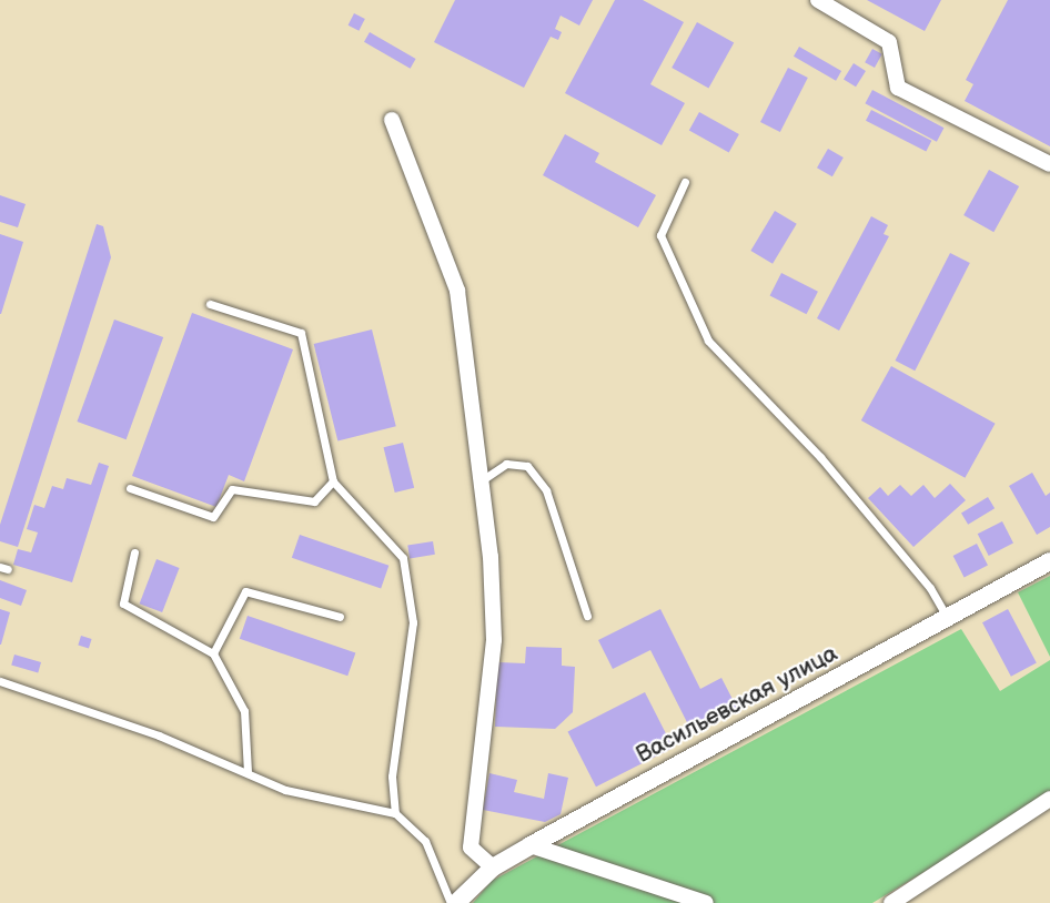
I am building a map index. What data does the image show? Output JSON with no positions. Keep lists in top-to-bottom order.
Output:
{
  "streets": {
    "street": ["Васильевская улица"]
  }
}
